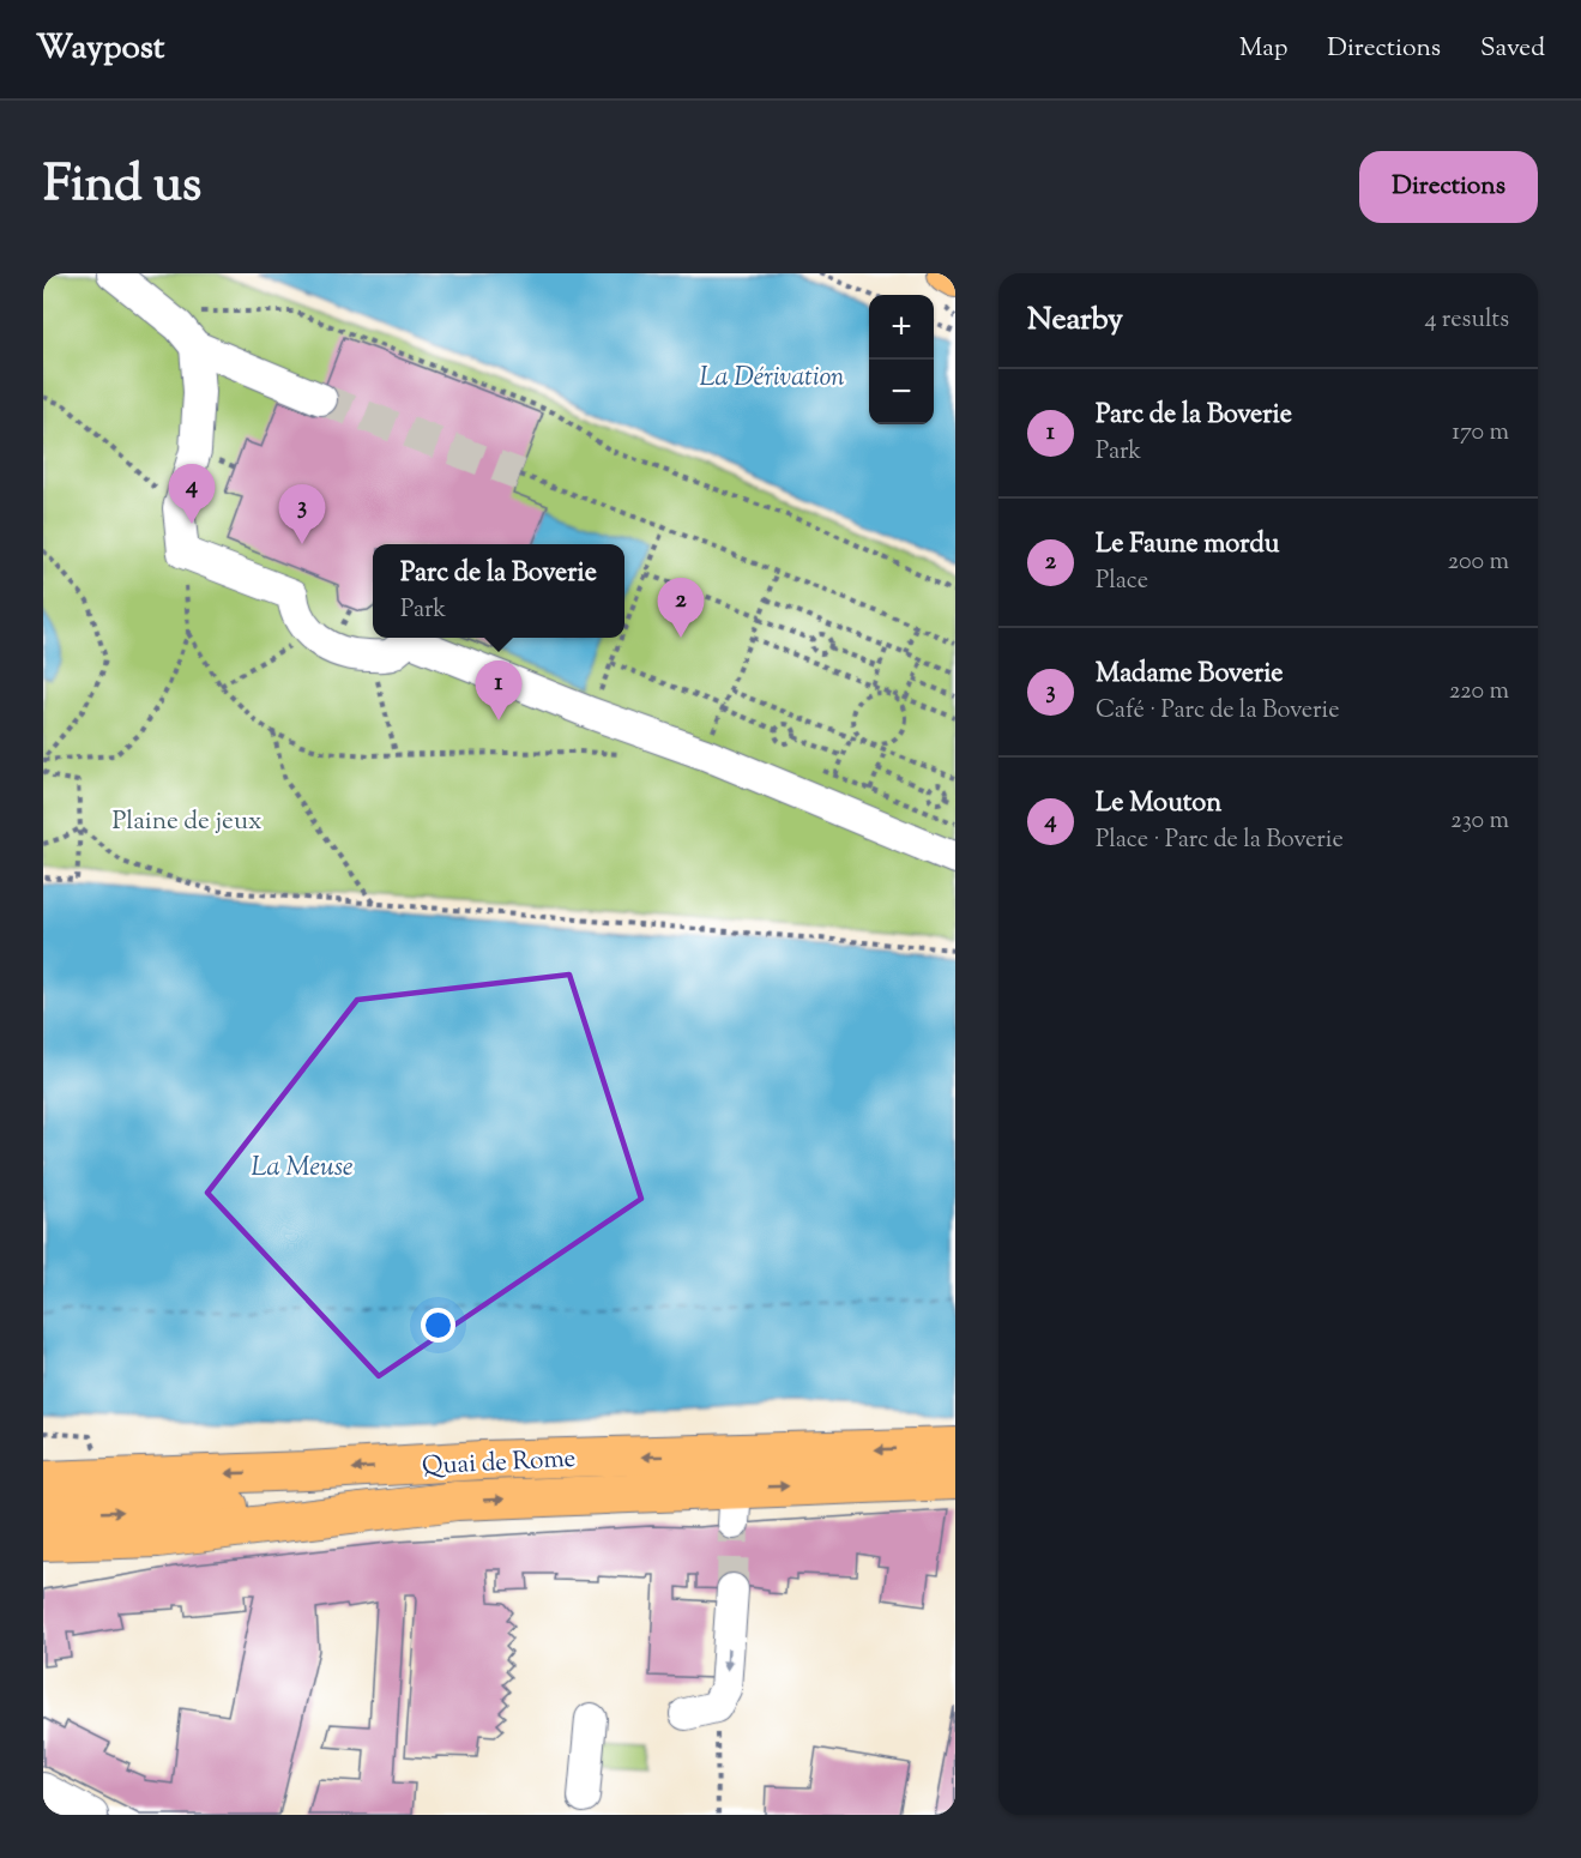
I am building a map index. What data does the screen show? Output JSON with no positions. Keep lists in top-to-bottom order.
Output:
{
  "streets": {
    "main road": ["Quai de Rome"]
  },
  "water": ["La Dérivation", "La Meuse"],
  "parks": ["Plaine de jeux"],
  "page": {
    "header": "Waypost",
    "nav": ["Map", "Directions", "Saved"],
    "title": "Find us",
    "buttons": "Directions",
    "heading": ["Nearby", "4 results"],
    "map_buttons": ["+", "−"],
    "list": [
      {
        "mark": "1",
        "name": "Parc de la Boverie",
        "note": "Park",
        "value": "170 m"
      },
      {
        "mark": "2",
        "name": "Le Faune mordu",
        "note": "Place",
        "value": "200 m"
      },
      {
        "mark": "3",
        "name": "Madame Boverie",
        "note": "Café · Parc de la Boverie",
        "value": "220 m"
      },
      {
        "mark": "4",
        "name": "Le Mouton",
        "note": "Place · Parc de la Boverie",
        "value": "230 m"
      }
    ],
    "pins": [
      "4",
      "3",
      "2",
      "1"
    ],
    "popup": ["Parc de la Boverie", "Park"]
  }
}
